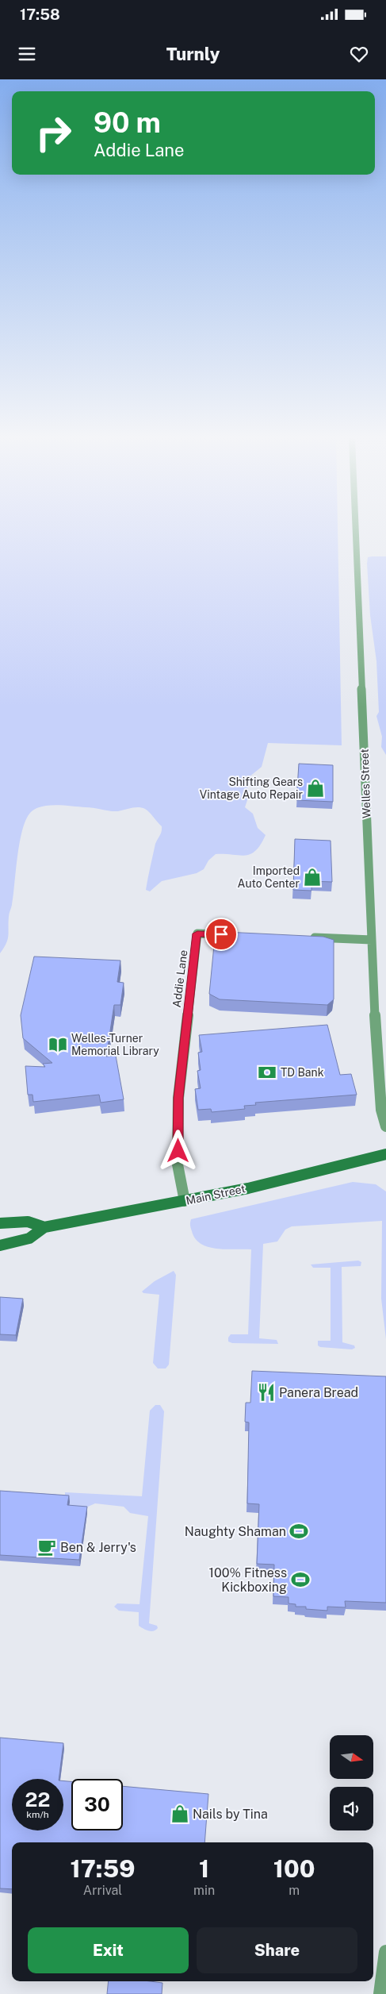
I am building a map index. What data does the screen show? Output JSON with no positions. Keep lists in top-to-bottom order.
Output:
{
  "streets": {
    "main road": ["Main Street"],
    "street": ["Welles Street", "Addie Lane"]
  },
  "crossings": [
    ["Addie Lane", "Main Street"]
  ],
  "places": {
    "shop": ["Shifting Gears Vintage Auto Repair", "Imported Auto Center", "Nails by Tina"],
    "library": ["Welles-Turner Memorial Library"],
    "bank": ["TD Bank"],
    "restaurant": ["Panera Bread"],
    "sports": ["Naughty Shaman", "100% Fitness Kickboxing"],
    "cafe": ["Ben & Jerry's"]
  },
  "north": "right",
  "page": {
    "status": "17:58",
    "header": "Turnly",
    "turn": ["90 m", "Addie Lane"],
    "speed": "22 km/h",
    "limit": "30",
    "eta": [
      "17:59",
      "Arrival",
      "1",
      "min",
      "100",
      "m"
    ],
    "buttons": ["Exit", "Share"]
  }
}
